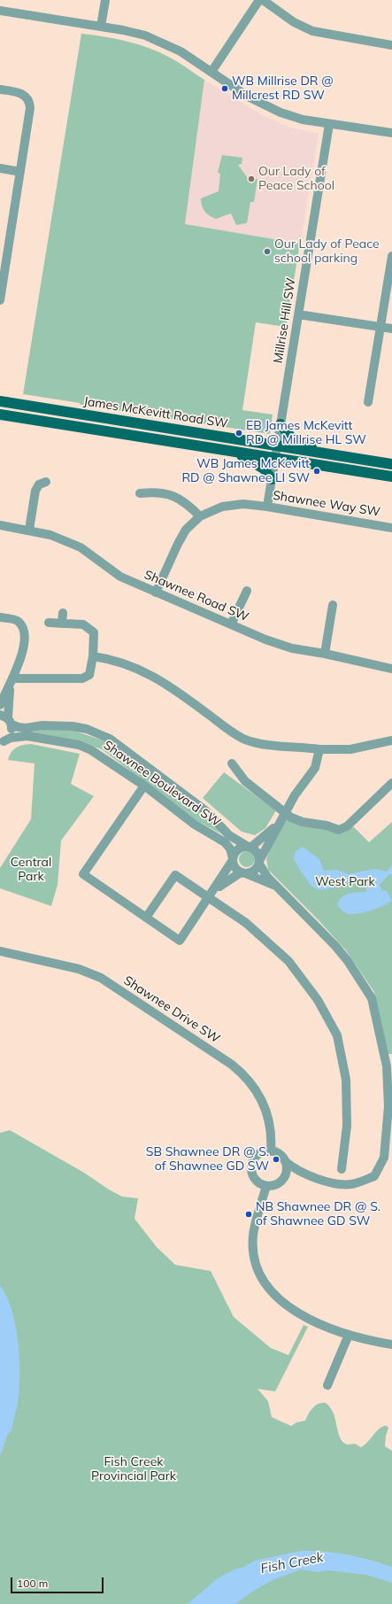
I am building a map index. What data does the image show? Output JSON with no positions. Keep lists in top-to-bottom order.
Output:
{
  "streets": {
    "main road": ["James McKevitt Road SW"],
    "street": [
      "Millrise Hill SW",
      "Shawnee Way SW",
      "Shawnee Road SW",
      "Shawnee Boulevard SW",
      "Shawnee Drive SW"
    ]
  },
  "crossings": [
    ["Millrise Hill SW", "James McKevitt Road SW"],
    ["Millrise Hill SW", "Shawnee Way SW"],
    ["Shawnee Way SW", "Shawnee Road SW"]
  ],
  "water": ["Fish Creek"],
  "parks": ["Central Park", "West Park", "Fish Creek Provincial Park"],
  "places": [
    "WB Millrise DR @ Millcrest RD SW",
    "Our Lady of Peace School",
    "Our Lady of Peace school parking",
    "EB James McKevitt RD @ Millrise HL SW",
    "WB James McKevitt RD @ Shawnee LI SW",
    "SB Shawnee DR @ S. of Shawnee GD SW",
    "NB Shawnee DR @ S. of Shawnee GD SW"
  ],
  "scale_bar": "100 m"
}
